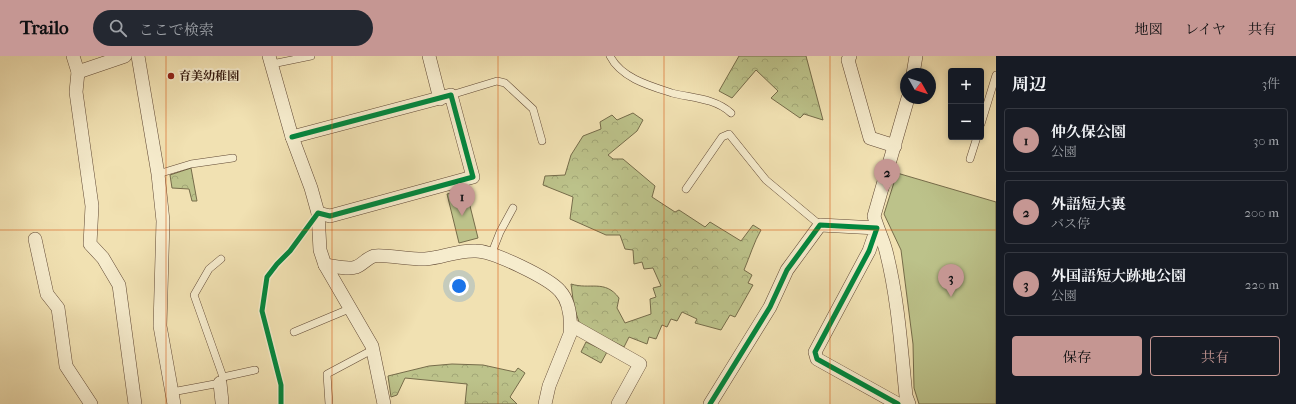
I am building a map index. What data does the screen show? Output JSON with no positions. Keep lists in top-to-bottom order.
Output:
{
  "places": ["育美幼稚園"],
  "north": "bottom right",
  "page": {
    "header": "Trailo",
    "search": "ここで検索",
    "nav": ["地図", "レイヤ", "共有"],
    "heading": ["周辺", "3件"],
    "map_buttons": ["+", "−"],
    "list": [
      {
        "mark": "1",
        "name": "仲久保公園",
        "note": "公園",
        "value": "30 m"
      },
      {
        "mark": "2",
        "name": "外語短大裏",
        "note": "バス停",
        "value": "200 m"
      },
      {
        "mark": "3",
        "name": "外国語短大跡地公園",
        "note": "公園",
        "value": "220 m"
      }
    ],
    "pins": ["2", "1", "3"],
    "buttons": ["保存", "共有"]
  }
}
